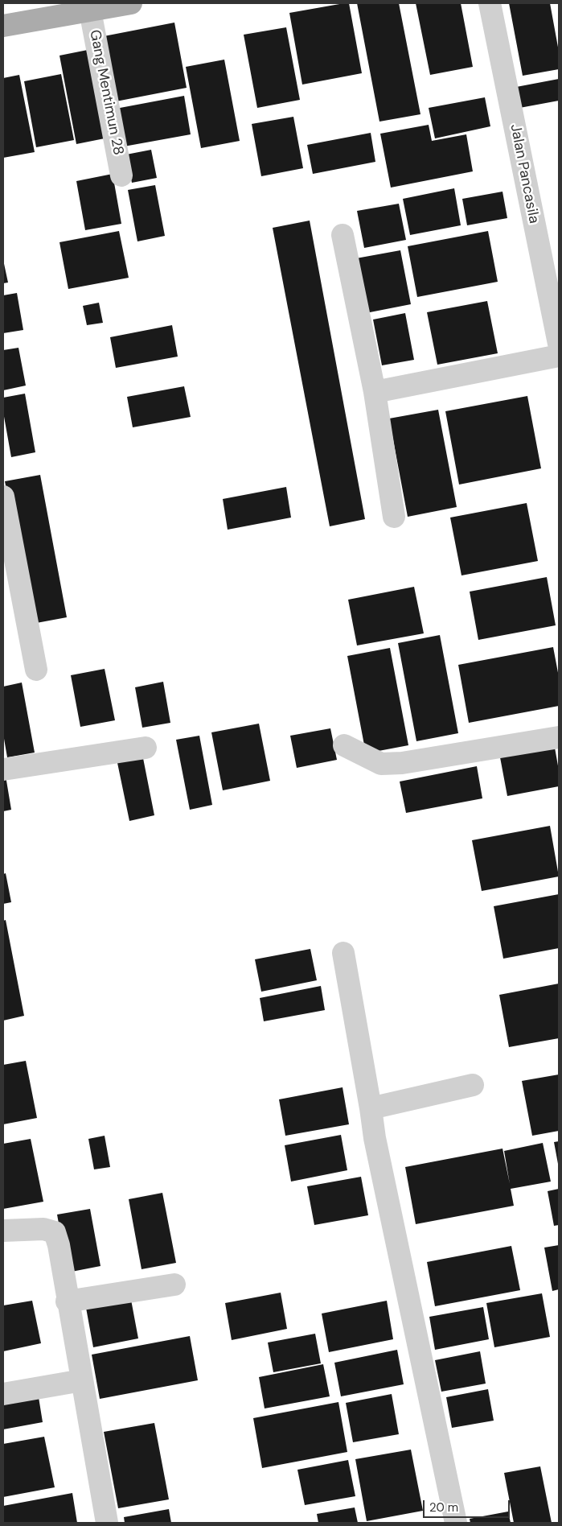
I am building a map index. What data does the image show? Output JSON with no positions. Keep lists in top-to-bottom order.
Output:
{
  "streets": {
    "street": ["Gang Mentimun 28", "Jalan Pancasila"]
  },
  "scale_bar": "20 m"
}
